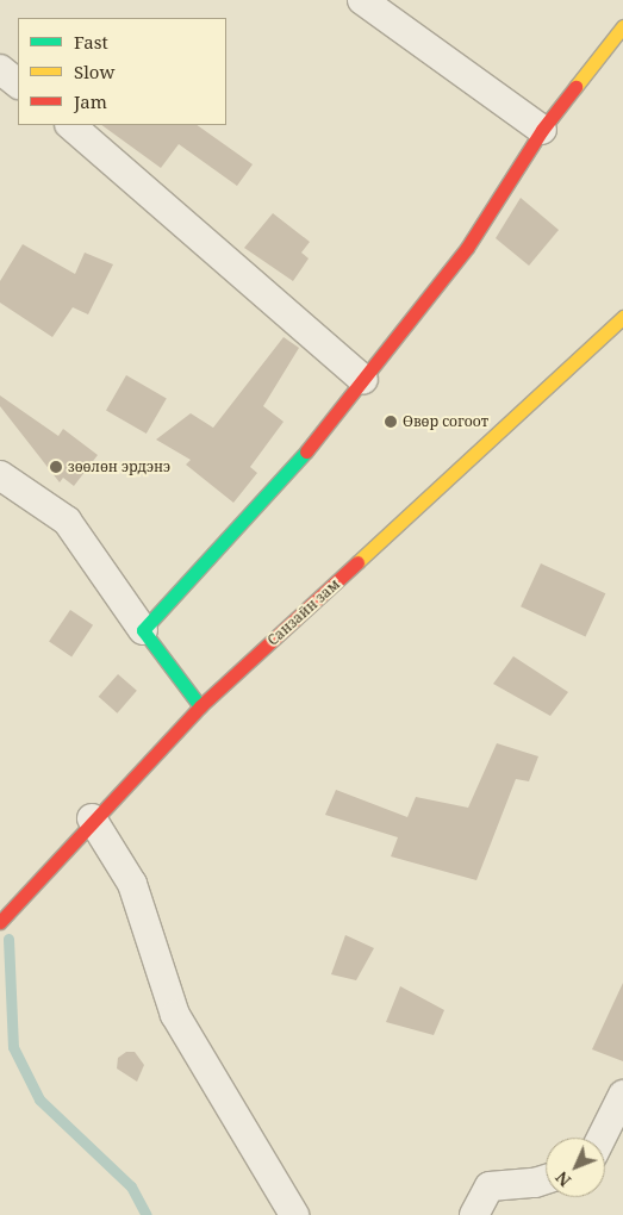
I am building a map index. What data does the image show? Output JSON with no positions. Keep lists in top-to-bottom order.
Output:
{
  "streets": {
    "street": ["Санзайн зам"]
  },
  "places": ["Өвөр согоот", "зөөлөн эрдэнэ"],
  "legend": ["Fast", "Slow", "Jam"],
  "north": "bottom left"
}
